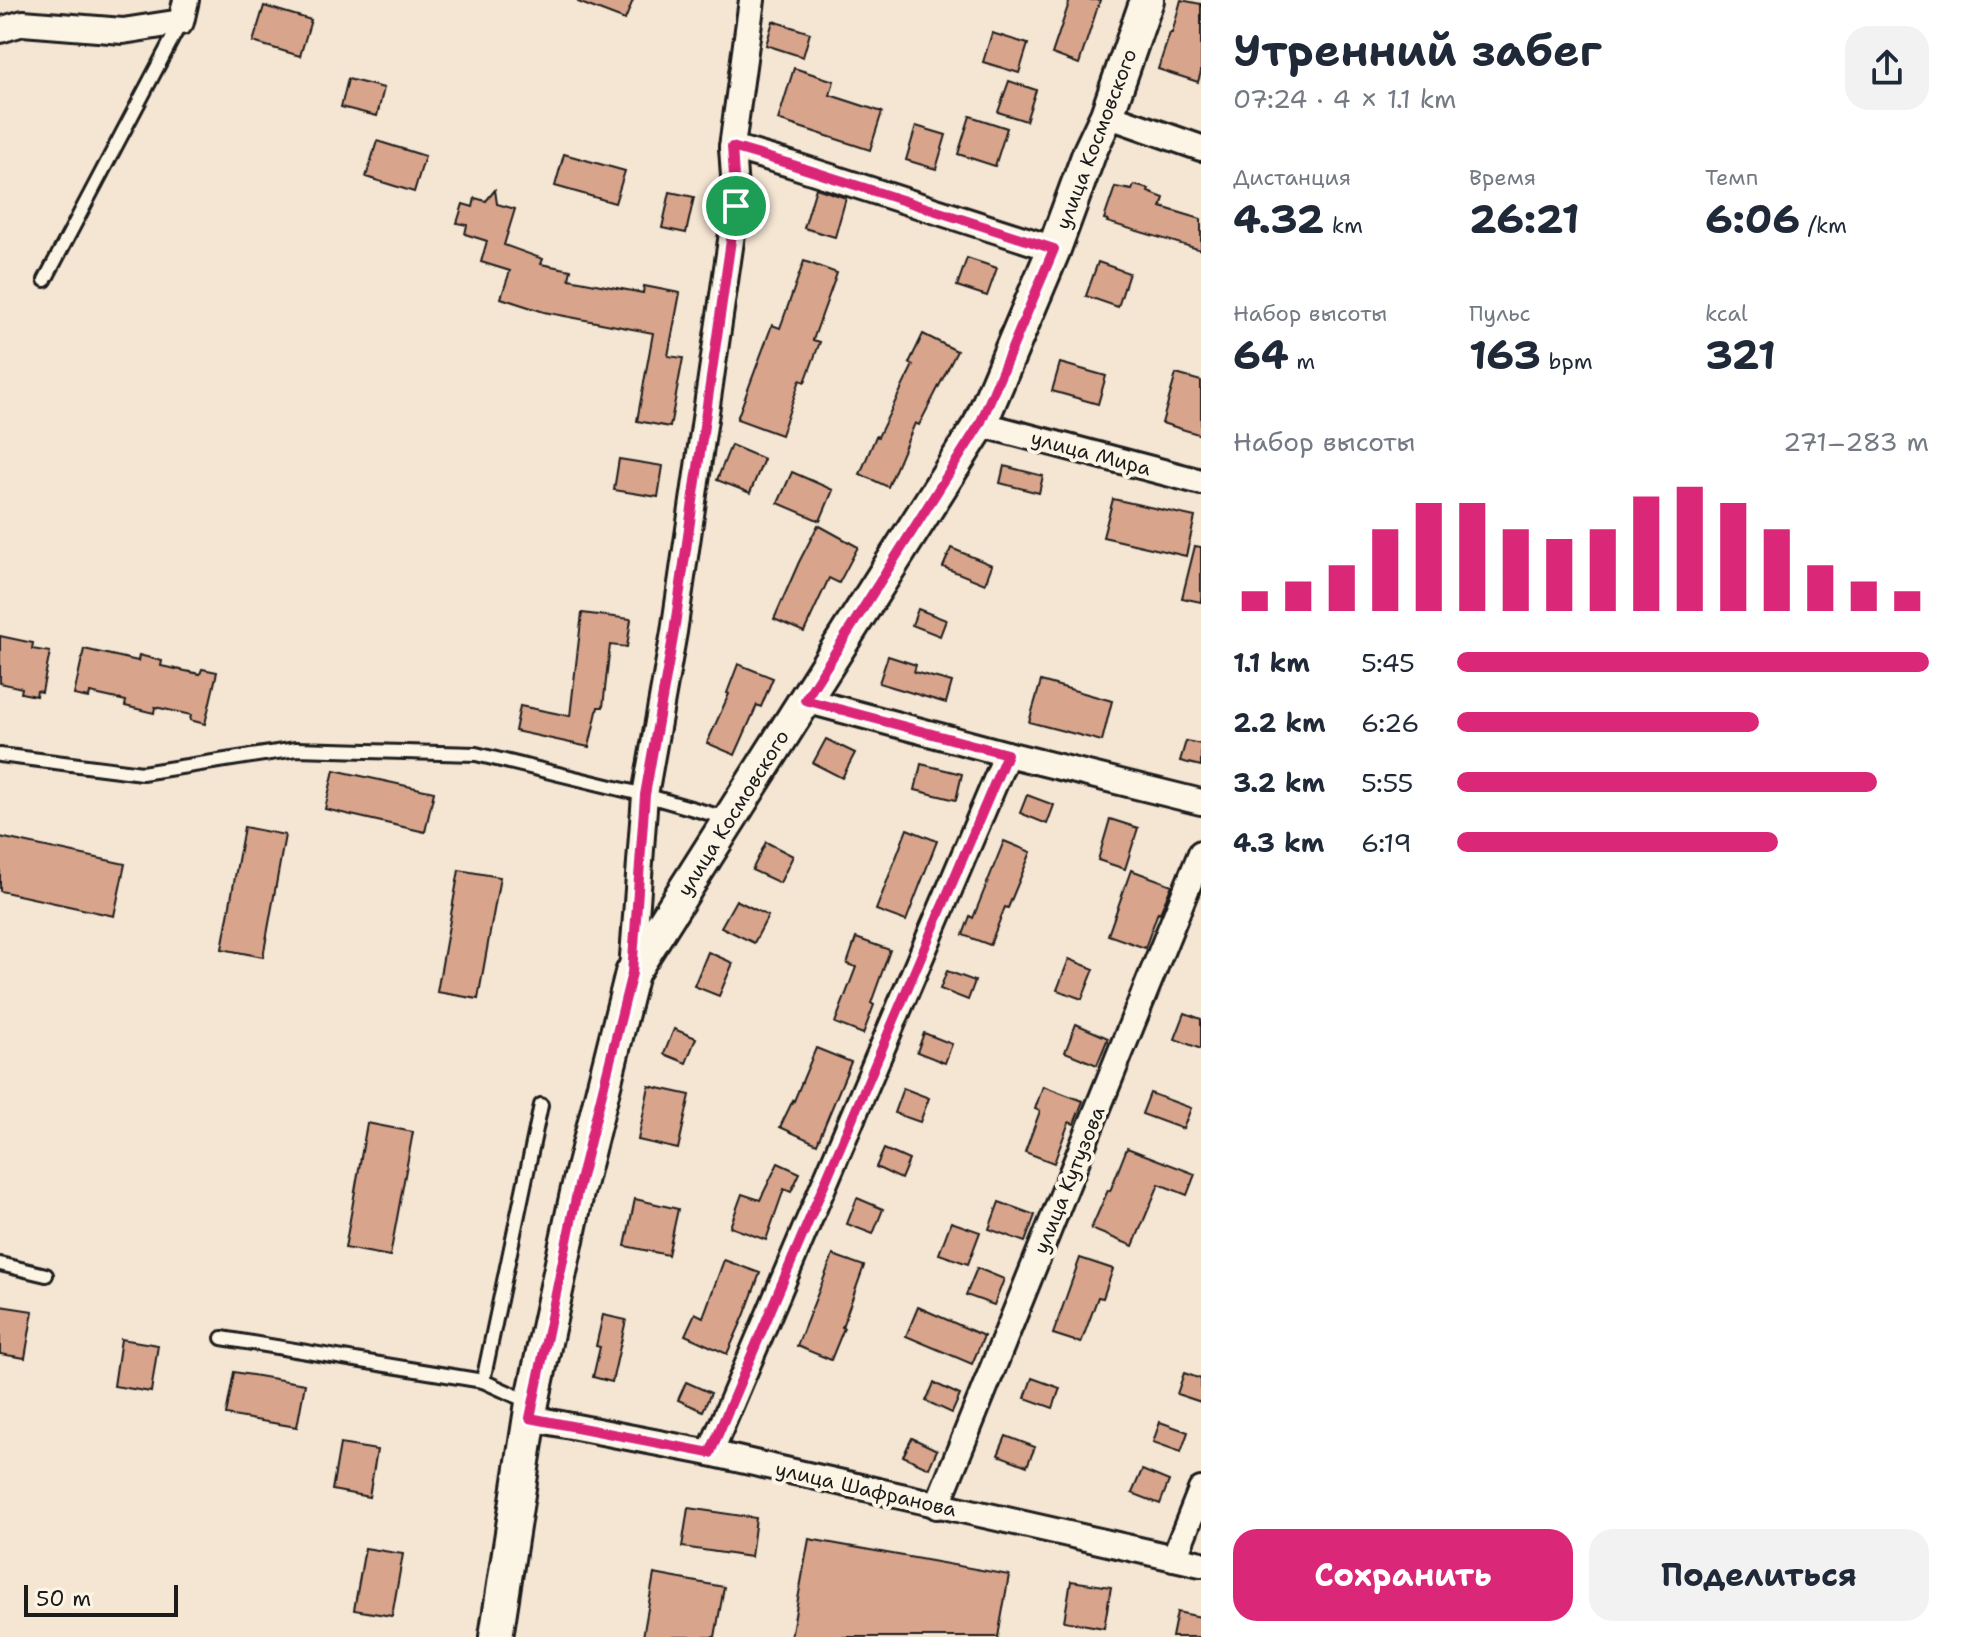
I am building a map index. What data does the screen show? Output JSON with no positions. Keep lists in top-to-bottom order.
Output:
{
  "streets": {
    "main road": ["улица Космовского"],
    "street": ["улица Мира", "улица Кутузова", "улица Шафранова"]
  },
  "crossings": [
    ["улица Космовского", "улица Мира"],
    ["улица Космовского", "улица Шафранова"],
    ["улица Кутузова", "улица Шафранова"]
  ],
  "scale_bar": "50 m",
  "page": {
    "heading": ["Утренний забег", "07:24 · 4 × 1.1 km"],
    "stats": [
      ["Дистанция", "4.32 km"],
      ["Время", "26:21"],
      ["Темп", "6:06 /km"],
      ["Набор высоты", "64 m"],
      ["Пульс", "163 bpm"],
      ["kcal", "321"]
    ],
    "chart": ["Набор высоты", "271–283 m"],
    "list": [
      {
        "name": "1.1 km",
        "note": "5:45"
      },
      {
        "name": "2.2 km",
        "note": "6:26"
      },
      {
        "name": "3.2 km",
        "note": "5:55"
      },
      {
        "name": "4.3 km",
        "note": "6:19"
      }
    ],
    "buttons": ["Сохранить", "Поделиться"],
    "scale": "50 m"
  }
}
